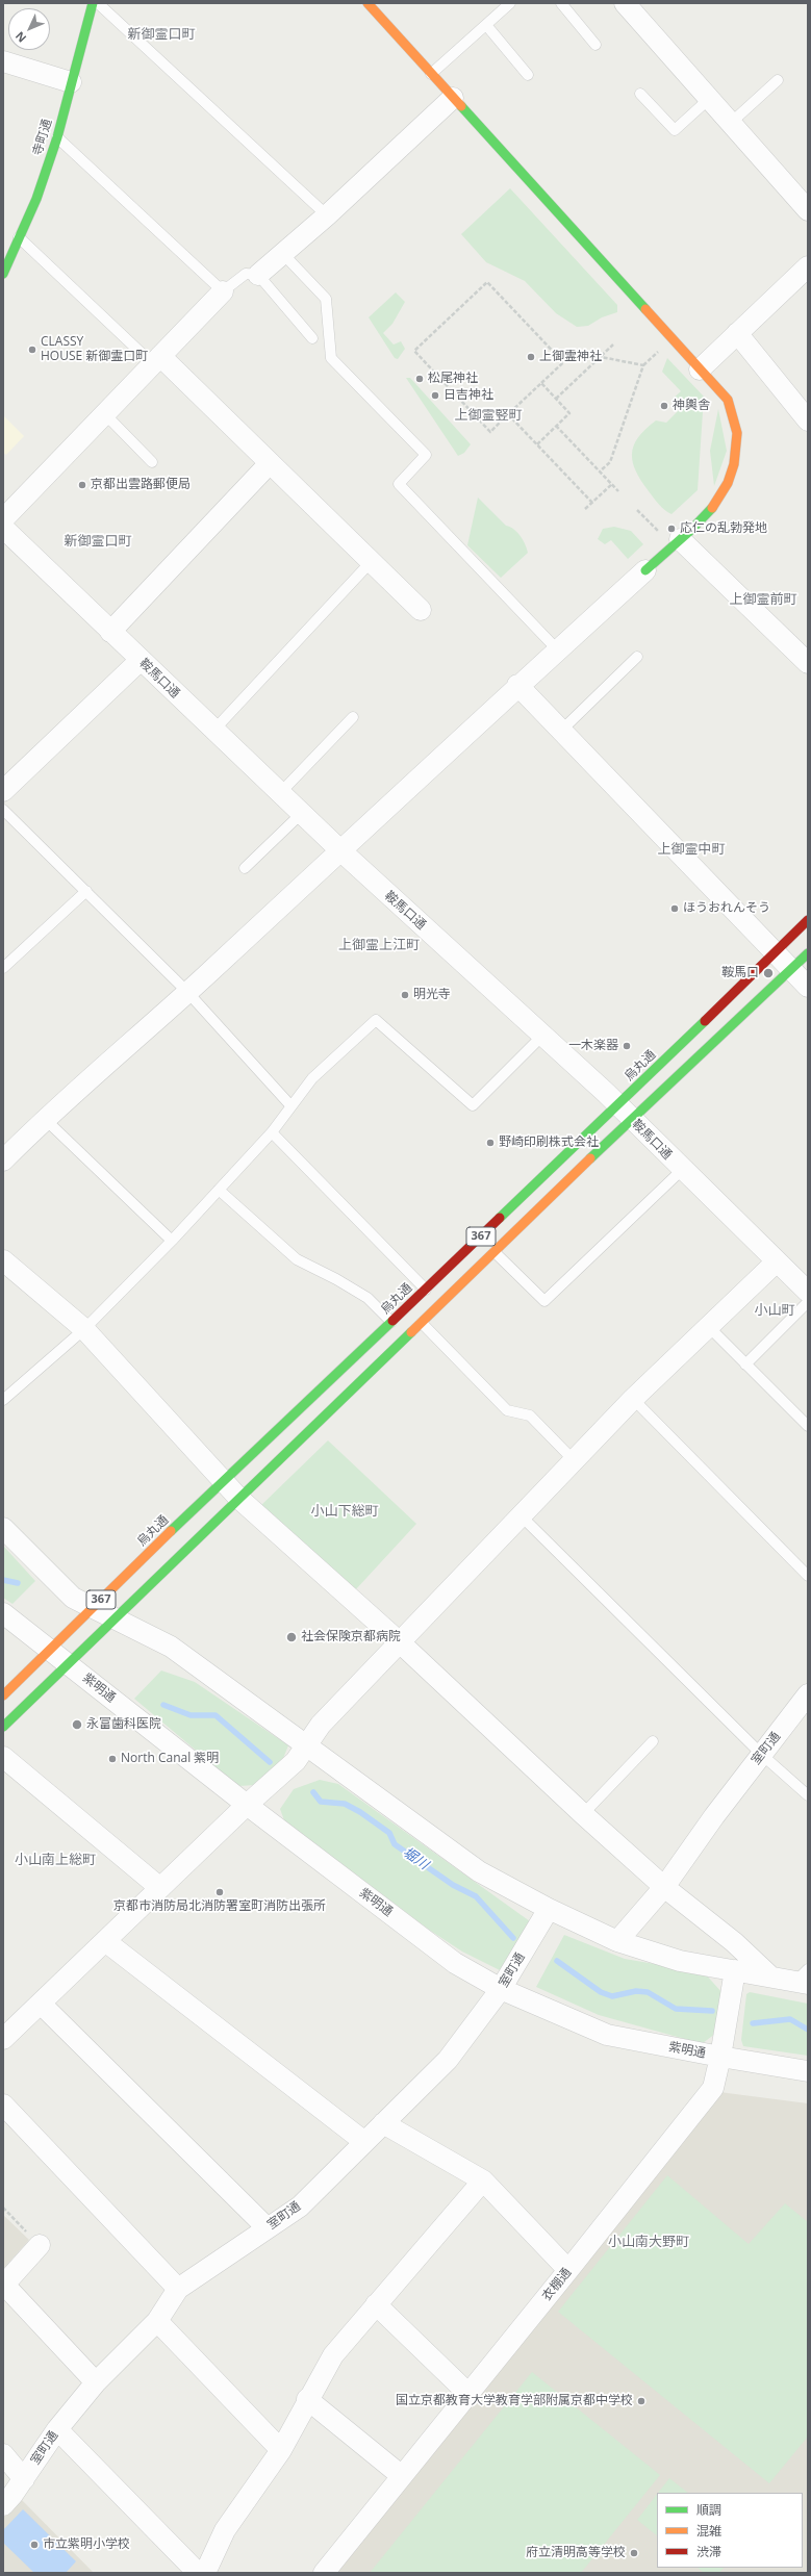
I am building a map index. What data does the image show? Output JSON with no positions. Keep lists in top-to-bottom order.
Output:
{
  "streets": {
    "main road": ["寺町通", "烏丸通", "367"],
    "street": [
      "鞍馬口通",
      "紫明通",
      "室町通",
      "衣棚通"
    ]
  },
  "crossings": [
    ["鞍馬口通", "烏丸通"],
    ["烏丸通", "紫明通"],
    ["紫明通", "室町通"],
    ["紫明通", "衣棚通"]
  ],
  "districts": [
    "新御霊口町",
    "上御霊竪町",
    "新御霊口町",
    "上御霊前町",
    "上御霊中町",
    "上御霊上江町",
    "小山町",
    "小山下総町",
    "小山南上総町",
    "小山南大野町"
  ],
  "water": ["堀川"],
  "places": [
    "CLASSY HOUSE 新御霊口町",
    "上御霊神社",
    "松尾神社",
    "日吉神社",
    "神輿舎",
    "京都出雲路郵便局",
    "応仁の乱勃発地",
    "ほうおれんそう",
    "鞍馬口",
    "明光寺",
    "一木楽器",
    "野崎印刷株式会社",
    "社会保険京都病院",
    "永富歯科医院",
    "North Canal 紫明",
    "京都市消防局北消防署室町消防出張所",
    "国立京都教育大学教育学部附属京都中学校",
    "市立紫明小学校",
    "府立清明高等学校"
  ],
  "legend": ["順調", "混雑", "渋滞"],
  "north": "bottom left"
}
